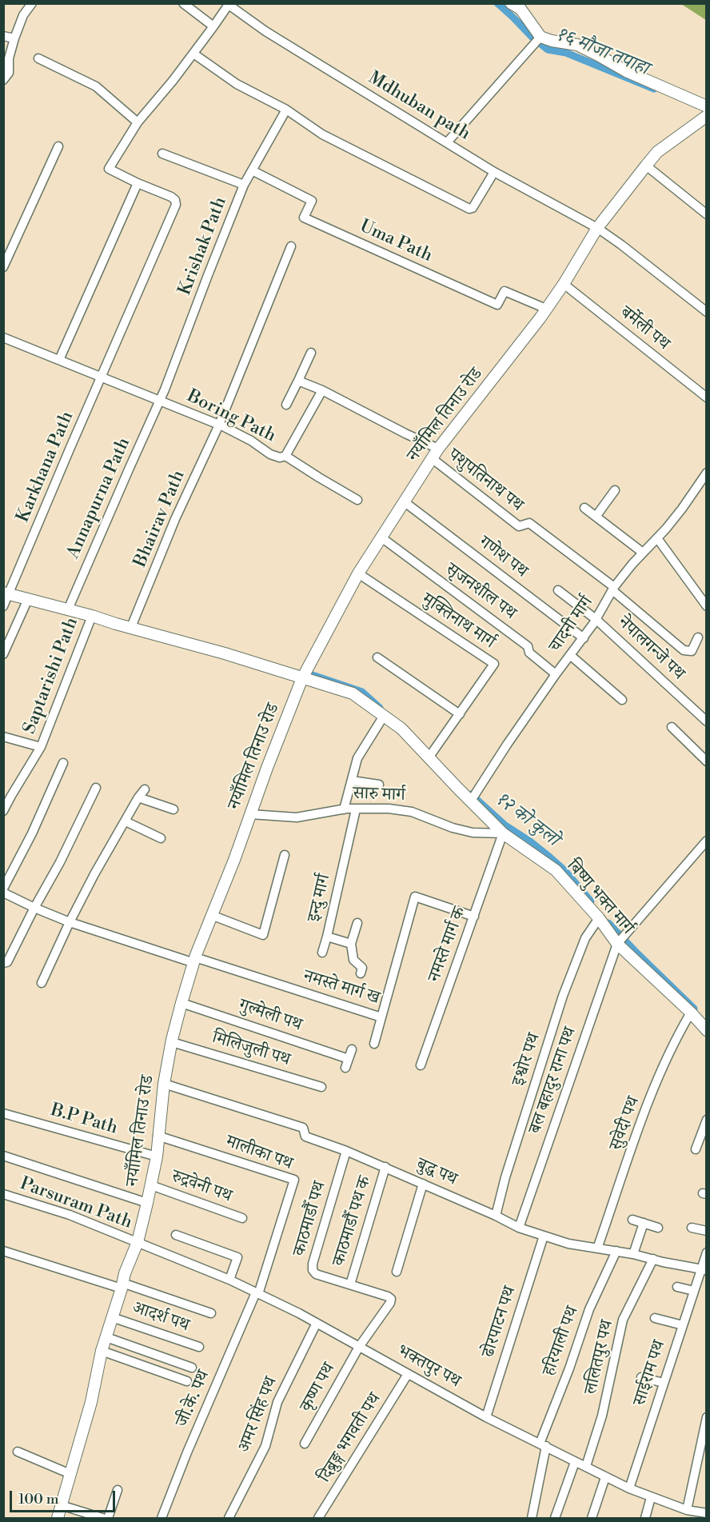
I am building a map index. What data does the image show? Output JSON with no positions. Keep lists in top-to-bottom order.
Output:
{
  "streets": {
    "street": [
      "Mdhuban path",
      "Uma Path",
      "Krishak Path",
      "बर्मेली पथ",
      "नयाँमिल तिनाउ रोड",
      "Boring Path",
      "Karkhana Path",
      "पशुपतिनाथ पथ",
      "Annapurna Path",
      "Bhairav Path",
      "गणेश पथ",
      "सृजनशील पथ",
      "मुक्तिनाथ मार्ग",
      "चादनी मार्ग",
      "नेपालगन्जे पथ",
      "Saptarishi Path",
      "सारु मार्ग",
      "बिष्णु भक्त मार्ग",
      "इन्दु मार्ग",
      "नमस्ते मार्ग क",
      "नमस्ते मार्ग ख",
      "गुल्मेली पथ",
      "मिलिजुली पथ",
      "इश्वोर पथ",
      "बल बहादुर राना पथ",
      "B.P Path",
      "सुवेदी पथ",
      "मालीका पथ",
      "बुद्ध पथ",
      "रुद्रवेनी पथ",
      "Parsuram Path",
      "काठमाडौँ पथ",
      "काठमाडौँ पथ क",
      "आदर्श पथ",
      "ढोरपाटन पथ",
      "हरियाली पथ",
      "ललितपुर पथ",
      "भक्तपुर पथ",
      "साईराम पथ",
      "कृष्ण पथ",
      "जी.के. पथ",
      "अमर सिंह पथ",
      "दिब्रुङ्ग भगवती पथ"
    ]
  },
  "crossings": [
    ["Mdhuban path", "नयाँमिल तिनाउ रोड"],
    ["Uma Path", "Krishak Path"],
    ["Uma Path", "नयाँमिल तिनाउ रोड"],
    ["Krishak Path", "Boring Path"],
    ["Krishak Path", "Annapurna Path"],
    ["बर्मेली पथ", "नयाँमिल तिनाउ रोड"],
    ["नयाँमिल तिनाउ रोड", "पशुपतिनाथ पथ"],
    ["नयाँमिल तिनाउ रोड", "गणेश पथ"],
    ["नयाँमिल तिनाउ रोड", "सृजनशील पथ"],
    ["नयाँमिल तिनाउ रोड", "मुक्तिनाथ मार्ग"],
    ["नयाँमिल तिनाउ रोड", "सारु मार्ग"],
    ["नयाँमिल तिनाउ रोड", "बिष्णु भक्त मार्ग"],
    ["नयाँमिल तिनाउ रोड", "नमस्ते मार्ग ख"],
    ["नयाँमिल तिनाउ रोड", "गुल्मेली पथ"],
    ["नयाँमिल तिनाउ रोड", "मिलिजुली पथ"],
    ["नयाँमिल तिनाउ रोड", "B.P Path"],
    ["नयाँमिल तिनाउ रोड", "मालीका पथ"],
    ["नयाँमिल तिनाउ रोड", "बुद्ध पथ"],
    ["नयाँमिल तिनाउ रोड", "रुद्रवेनी पथ"],
    ["नयाँमिल तिनाउ रोड", "Parsuram Path"],
    ["नयाँमिल तिनाउ रोड", "आदर्श पथ"],
    ["नयाँमिल तिनाउ रोड", "भक्तपुर पथ"],
    ["Boring Path", "Karkhana Path"],
    ["Boring Path", "Annapurna Path"],
    ["Boring Path", "Bhairav Path"],
    ["Karkhana Path", "बिष्णु भक्त मार्ग"],
    ["पशुपतिनाथ पथ", "चादनी मार्ग"],
    ["Annapurna Path", "बिष्णु भक्त मार्ग"],
    ["Bhairav Path", "बिष्णु भक्त मार्ग"],
    ["गणेश पथ", "चादनी मार्ग"],
    ["सृजनशील पथ", "चादनी मार्ग"],
    ["मुक्तिनाथ मार्ग", "बिष्णु भक्त मार्ग"],
    ["चादनी मार्ग", "नेपालगन्जे पथ"],
    ["चादनी मार्ग", "बिष्णु भक्त मार्ग"],
    ["Saptarishi Path", "बिष्णु भक्त मार्ग"],
    ["सारु मार्ग", "बिष्णु भक्त मार्ग"],
    ["सारु मार्ग", "इन्दु मार्ग"],
    ["सारु मार्ग", "नमस्ते मार्ग क"],
    ["बिष्णु भक्त मार्ग", "नमस्ते मार्ग क"],
    ["बिष्णु भक्त मार्ग", "इश्वोर पथ"],
    ["बिष्णु भक्त मार्ग", "बल बहादुर राना पथ"],
    ["बिष्णु भक्त मार्ग", "सुवेदी पथ"],
    ["नमस्ते मार्ग क", "नमस्ते मार्ग ख"],
    ["इश्वोर पथ", "बुद्ध पथ"],
    ["बल बहादुर राना पथ", "बुद्ध पथ"],
    ["सुवेदी पथ", "बुद्ध पथ"],
    ["मालीका पथ", "भक्तपुर पथ"],
    ["मालीका पथ", "जी.के. पथ"],
    ["बुद्ध पथ", "काठमाडौँ पथ"],
    ["बुद्ध पथ", "काठमाडौँ पथ क"],
    ["बुद्ध पथ", "ढोरपाटन पथ"],
    ["बुद्ध पथ", "हरियाली पथ"],
    ["बुद्ध पथ", "ललितपुर पथ"],
    ["बुद्ध पथ", "साईराम पथ"],
    ["Parsuram Path", "भक्तपुर पथ"],
    ["काठमाडौँ पथ", "काठमाडौँ पथ क"],
    ["काठमाडौँ पथ", "भक्तपुर पथ"],
    ["काठमाडौँ पथ", "कृष्ण पथ"],
    ["ढोरपाटन पथ", "भक्तपुर पथ"],
    ["हरियाली पथ", "भक्तपुर पथ"],
    ["ललितपुर पथ", "भक्तपुर पथ"],
    ["भक्तपुर पथ", "साईराम पथ"],
    ["भक्तपुर पथ", "कृष्ण पथ"],
    ["भक्तपुर पथ", "जी.के. पथ"],
    ["भक्तपुर पथ", "अमर सिंह पथ"],
    ["भक्तपुर पथ", "दिब्रुङ्ग भगवती पथ"]
  ],
  "water": ["१६ मौजा तपाहा", "१२ को कुलो"],
  "scale_bar": "100 m"
}
